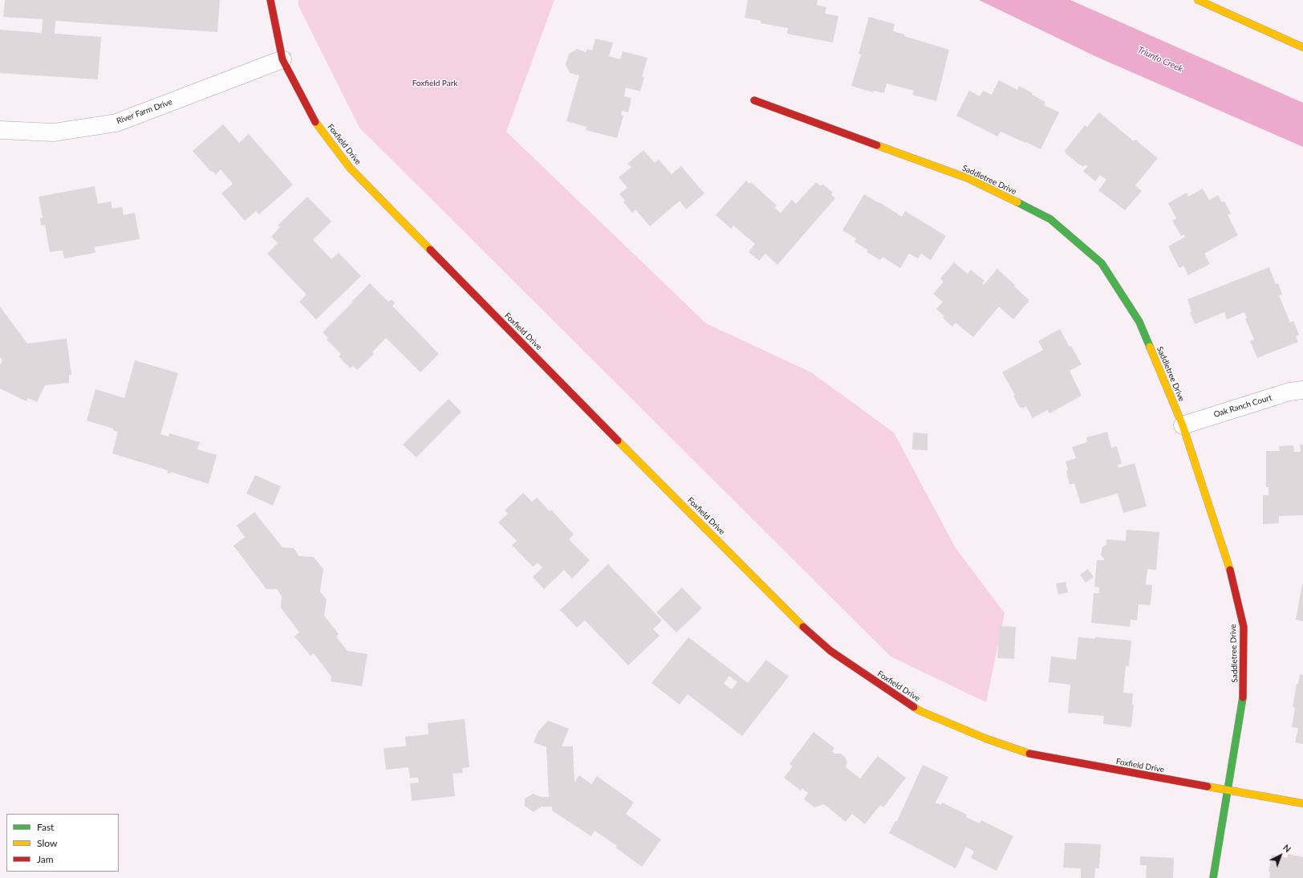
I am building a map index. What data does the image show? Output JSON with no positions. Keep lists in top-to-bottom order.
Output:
{
  "streets": {
    "street": [
      "River Farm Drive",
      "Foxfield Drive",
      "Saddletree Drive",
      "Oak Ranch Court"
    ]
  },
  "crossings": [
    ["River Farm Drive", "Foxfield Drive"],
    ["Foxfield Drive", "Saddletree Drive"],
    ["Saddletree Drive", "Oak Ranch Court"]
  ],
  "water": ["Triunfo Creek"],
  "parks": ["Foxfield Park"],
  "legend": ["Fast", "Slow", "Jam"],
  "north": "top right"
}
